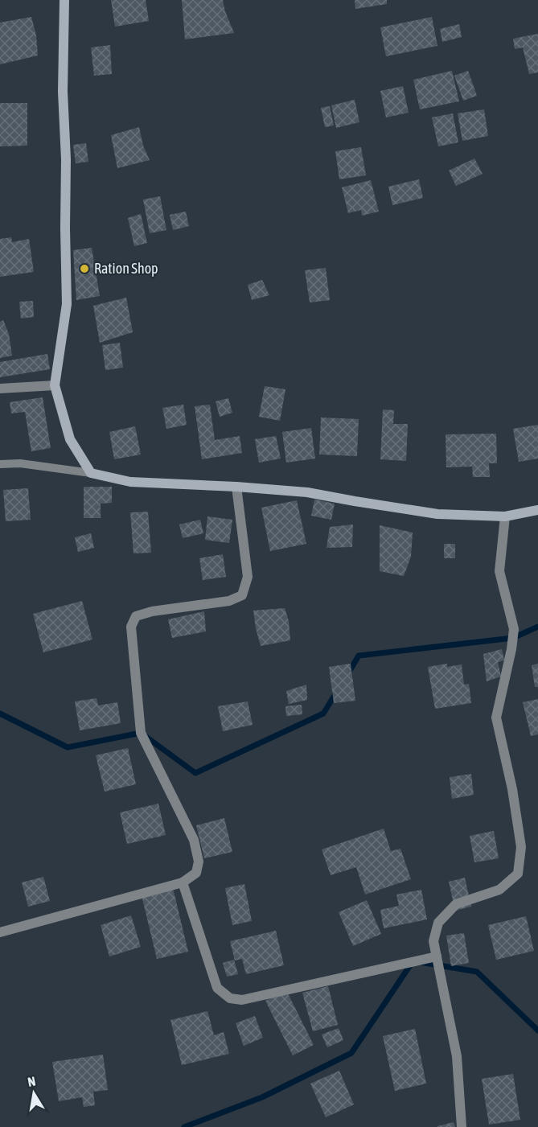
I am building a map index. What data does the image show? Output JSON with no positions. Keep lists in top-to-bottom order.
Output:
{
  "places": ["Ration Shop"],
  "north": "top"
}
